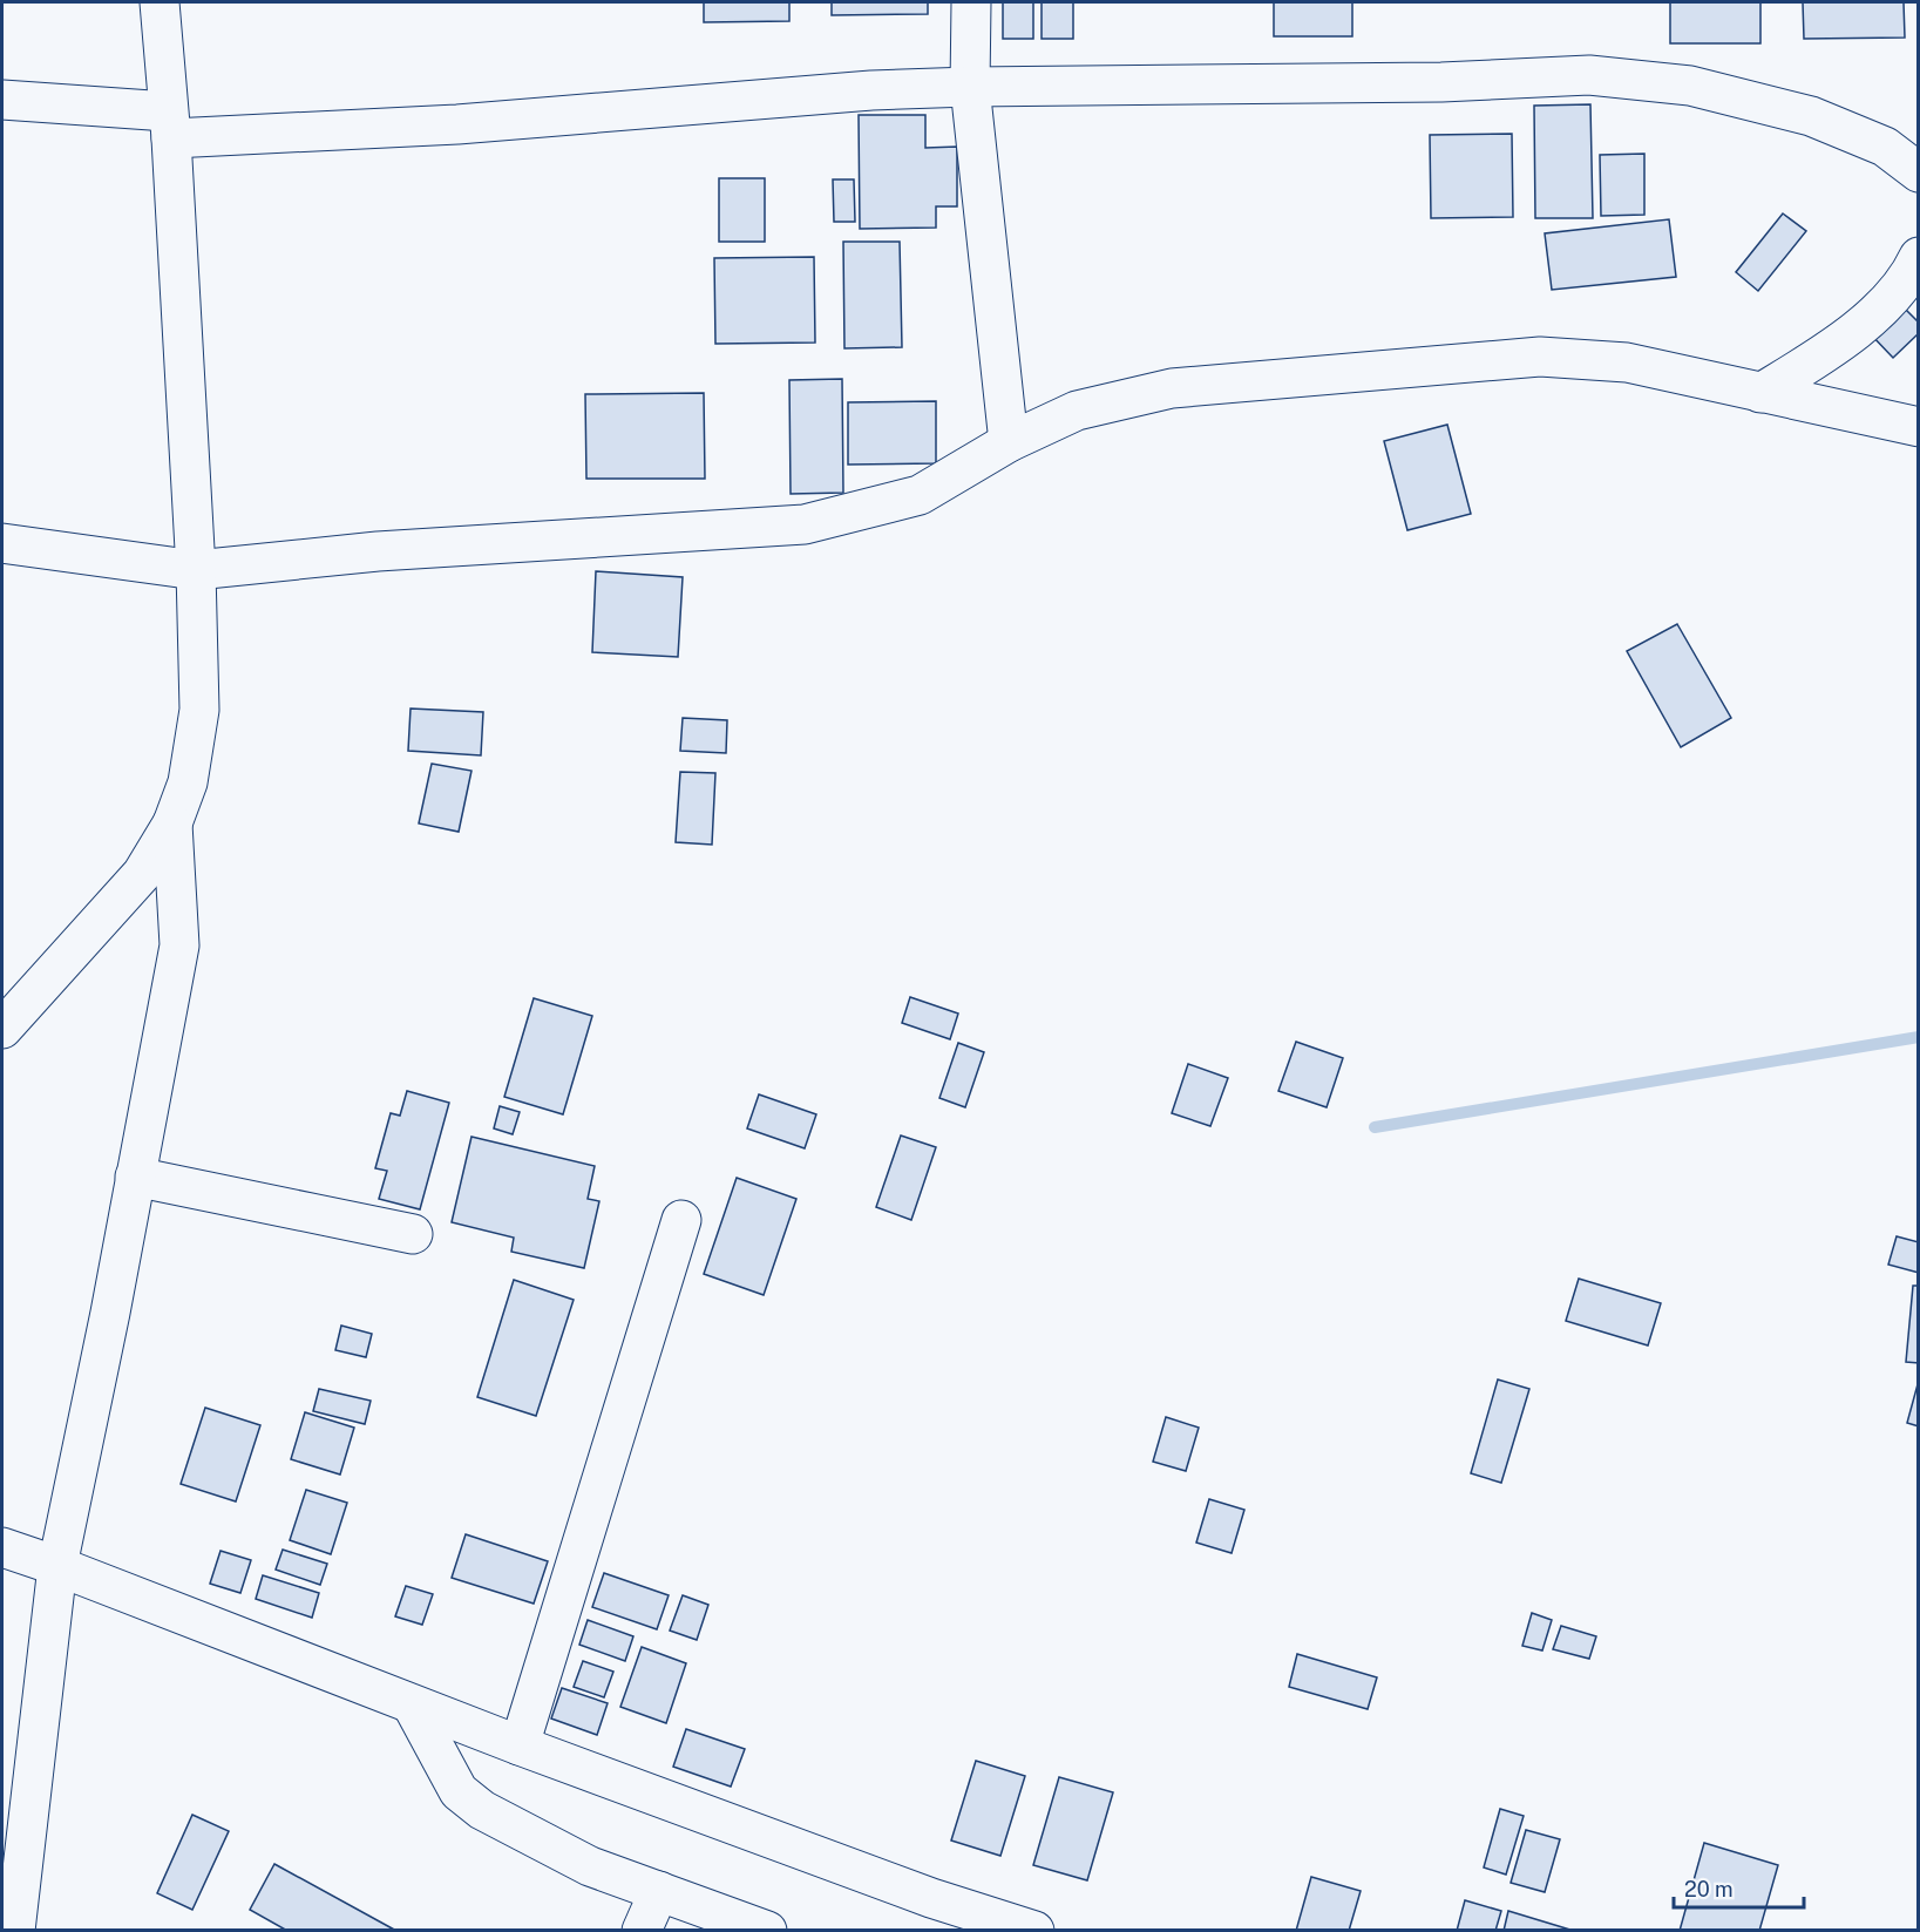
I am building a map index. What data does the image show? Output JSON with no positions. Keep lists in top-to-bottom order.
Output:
{
  "scale_bar": "20 m"
}
